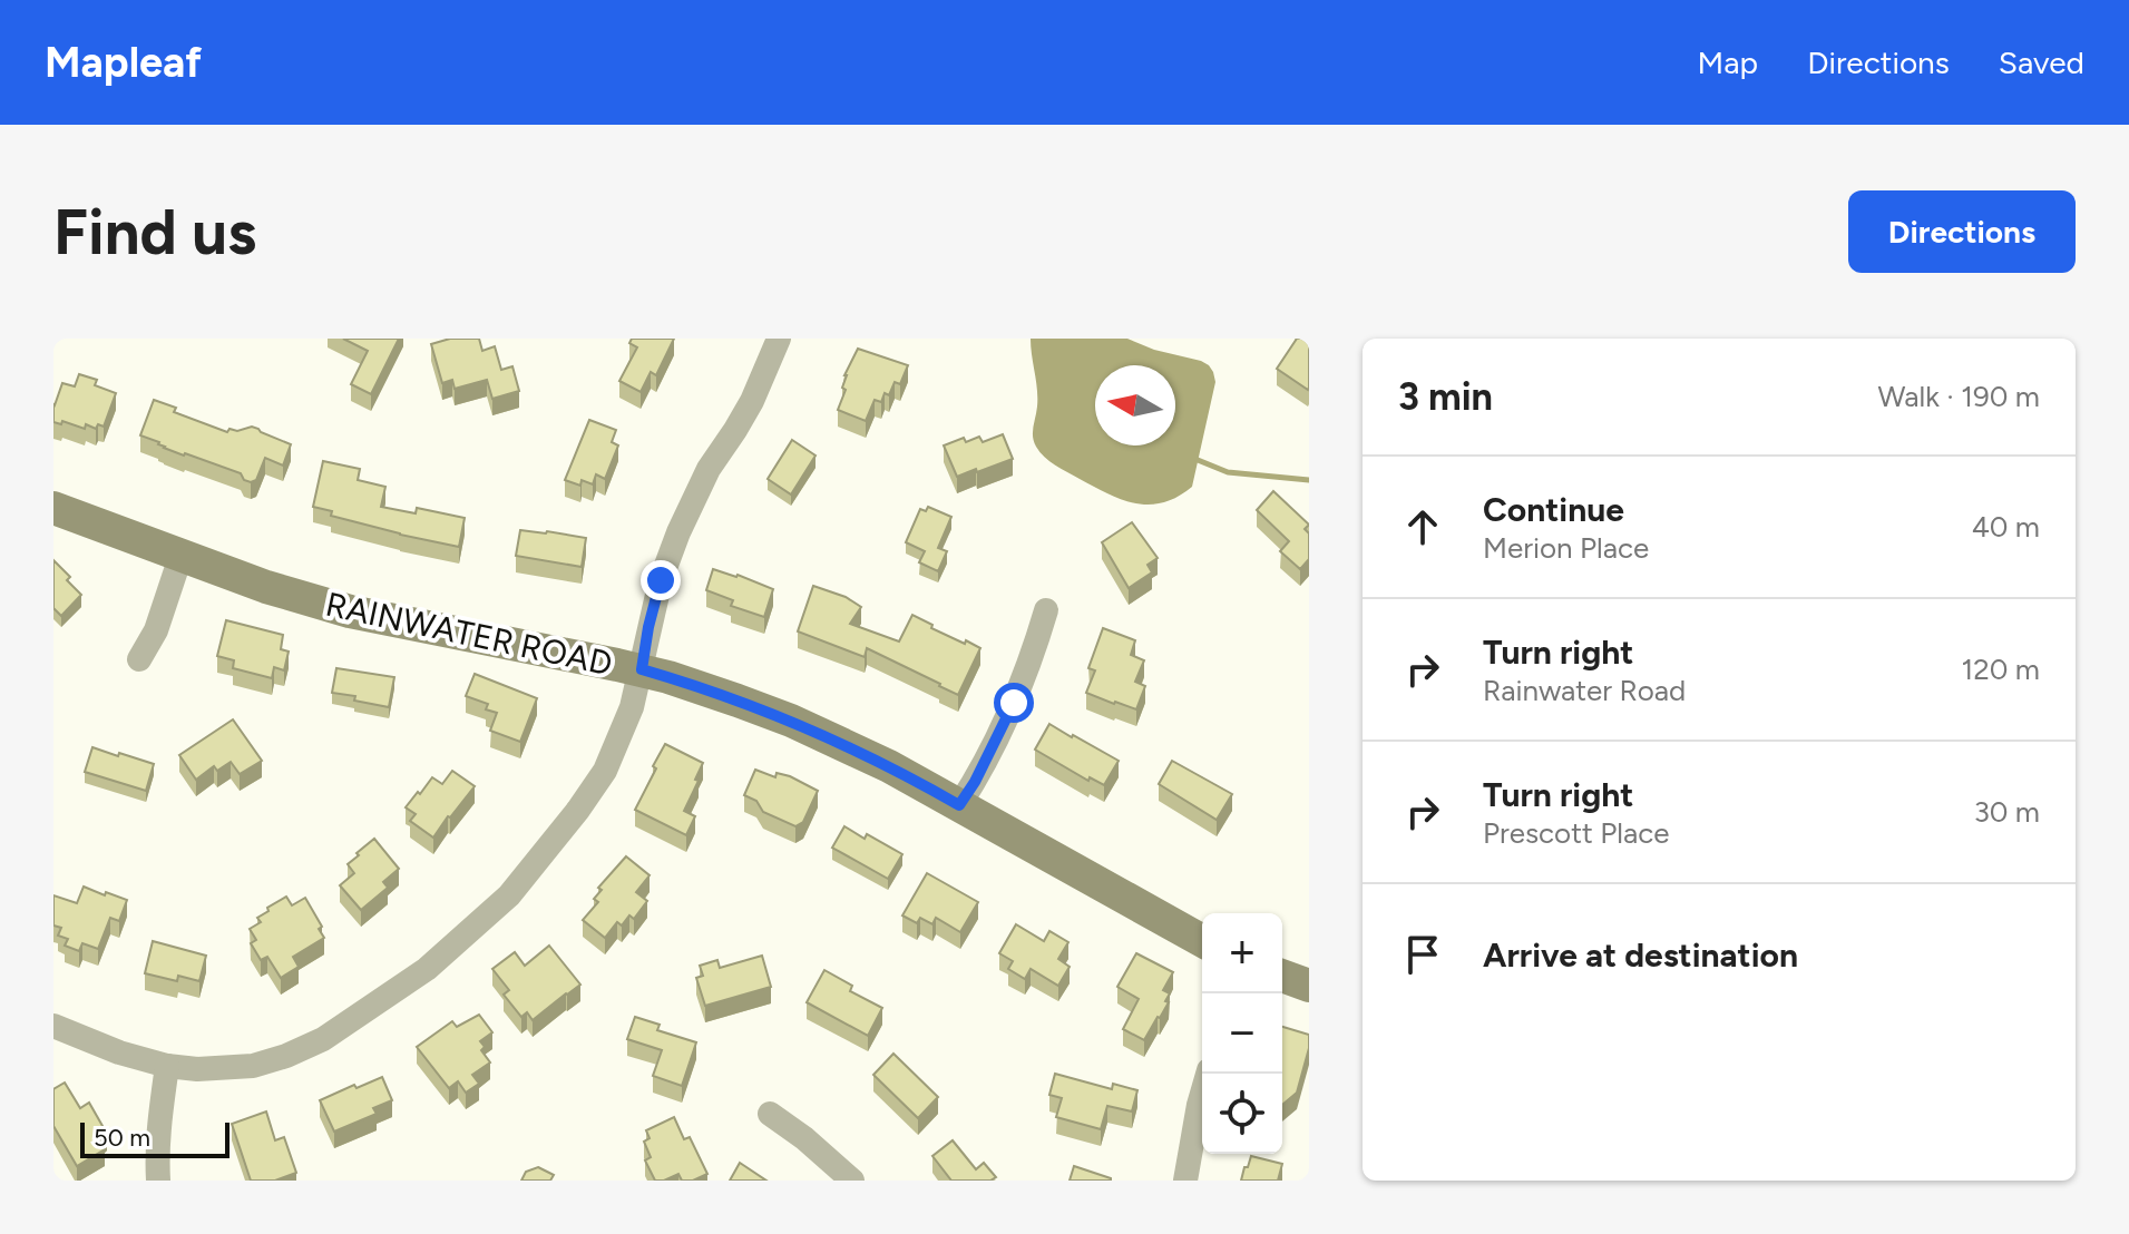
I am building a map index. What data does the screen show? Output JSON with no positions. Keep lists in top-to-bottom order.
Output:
{
  "streets": {
    "street": ["RAINWATER ROAD"]
  },
  "scale_bar": "50 m",
  "north": "left",
  "page": {
    "header": "Mapleaf",
    "nav": ["Map", "Directions", "Saved"],
    "buttons": "Directions",
    "title": "Find us",
    "heading": ["3 min", "Walk · 190 m"],
    "list": [
      ["Continue", "Merion Place", "40 m"],
      ["Turn right", "Rainwater Road", "120 m"],
      ["Turn right", "Prescott Place", "30 m"],
      "Arrive at destination"
    ],
    "map_buttons": ["+", "−"],
    "scale": "50 m"
  }
}
